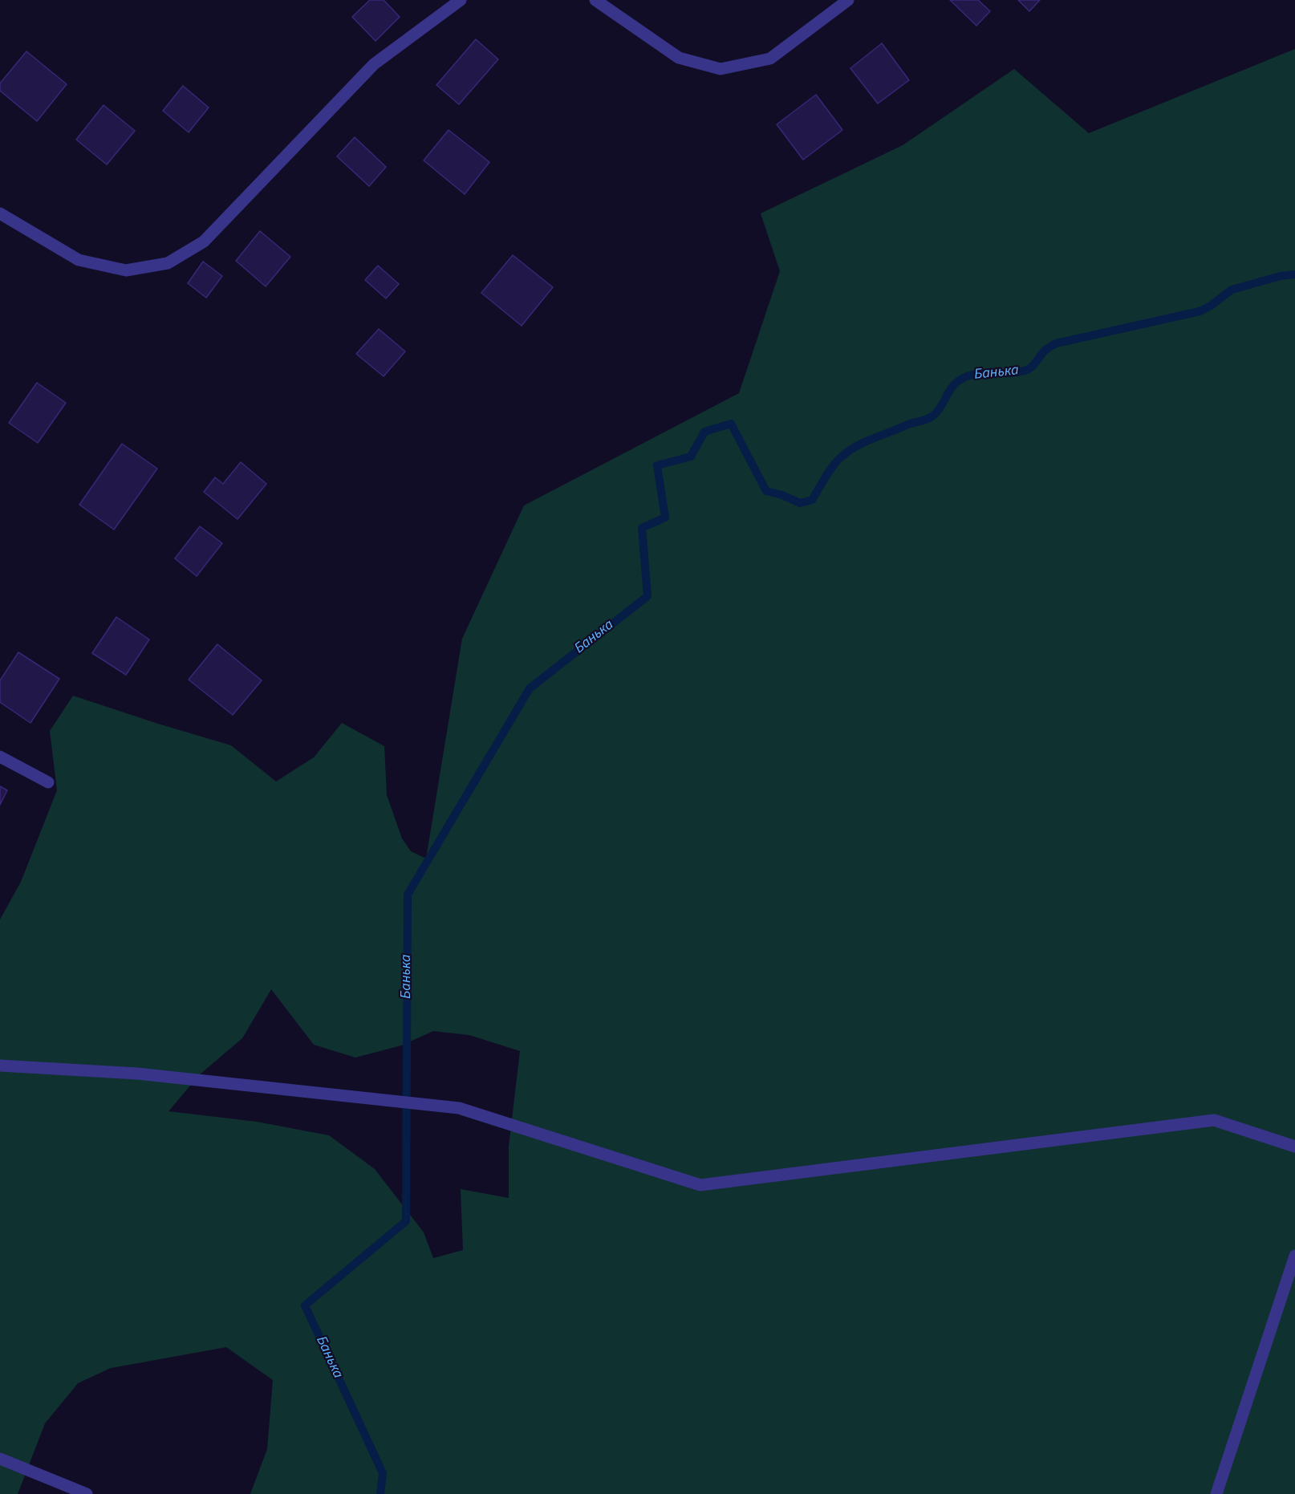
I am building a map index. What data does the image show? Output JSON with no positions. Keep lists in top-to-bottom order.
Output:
{
  "water": ["Банька"]
}
